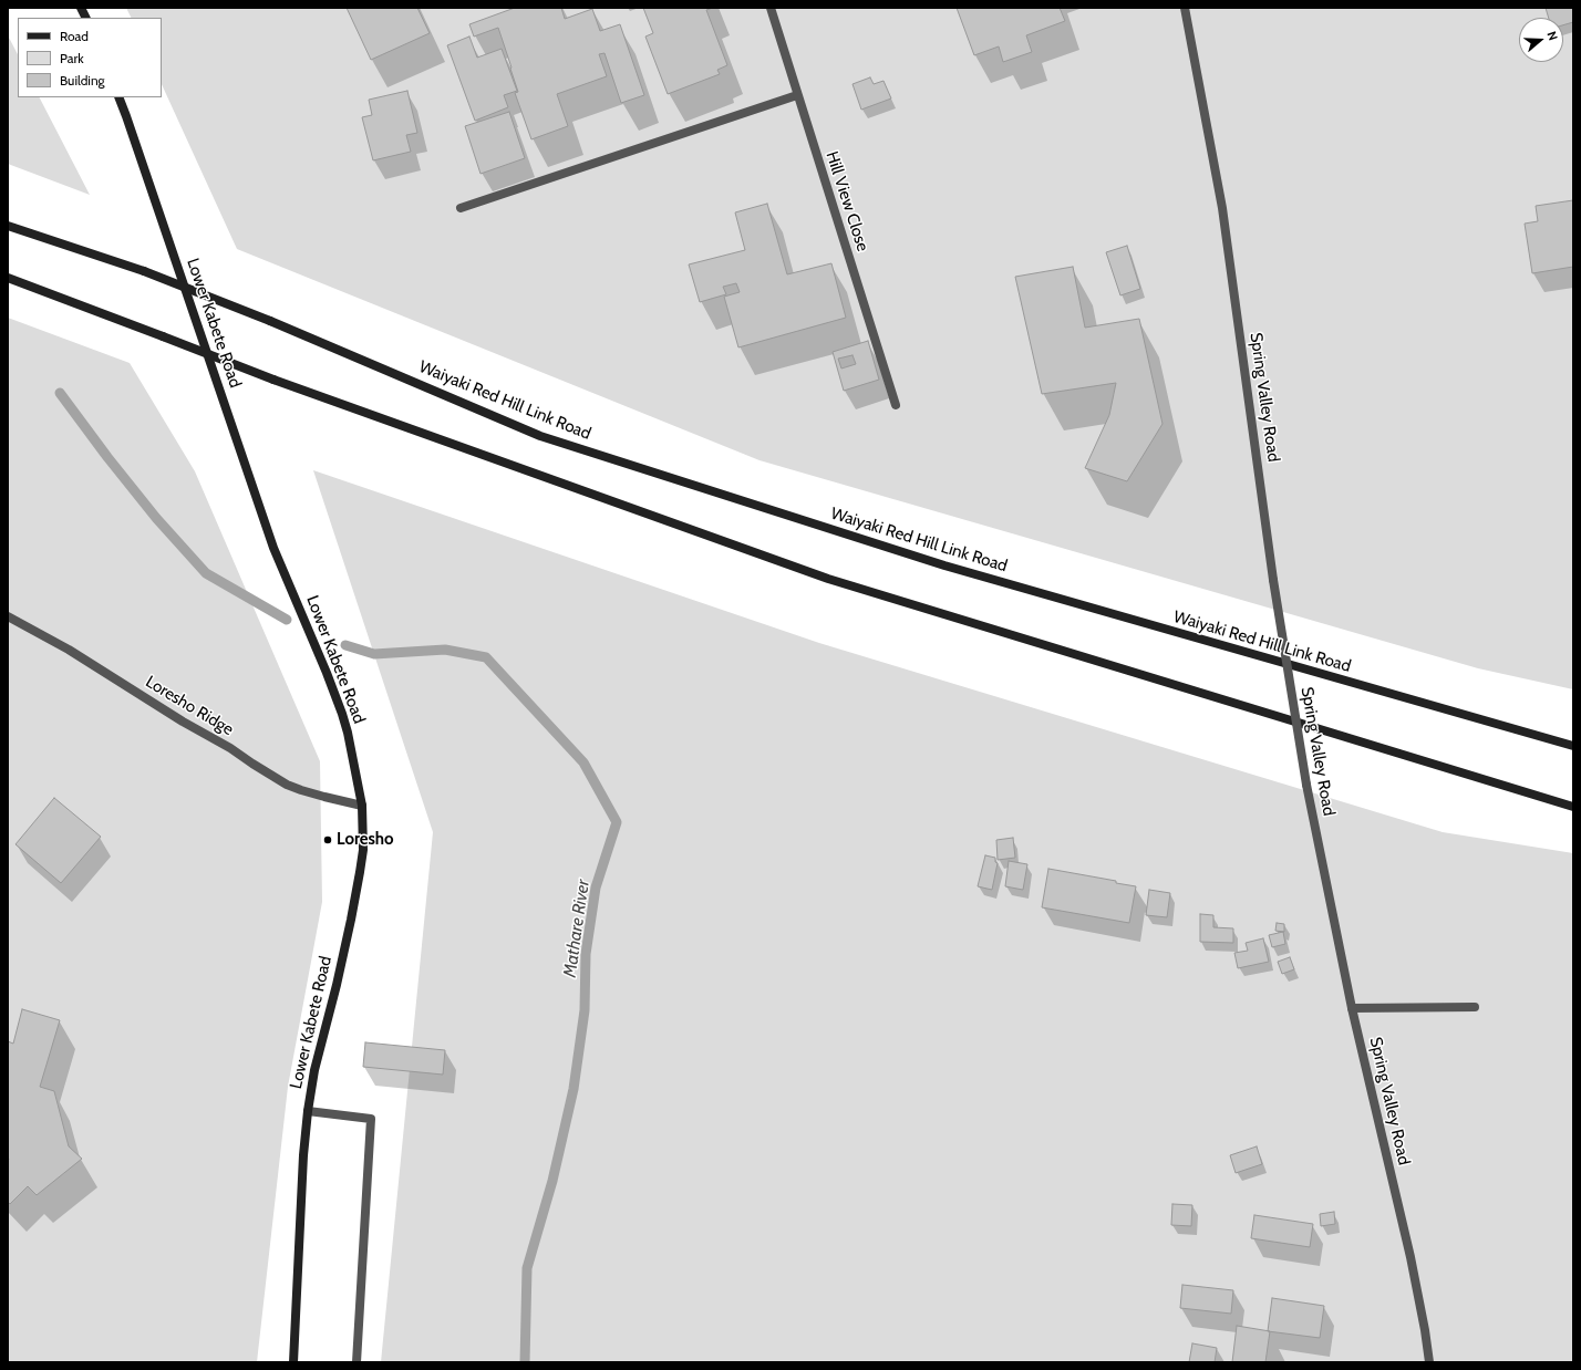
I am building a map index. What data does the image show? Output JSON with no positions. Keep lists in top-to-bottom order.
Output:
{
  "streets": {
    "main road": ["Lower Kabete Road", "Waiyaki Red Hill Link Road"],
    "street": ["Hill View Close", "Spring Valley Road", "Loresho Ridge"]
  },
  "crossings": [
    ["Lower Kabete Road", "Loresho Ridge"]
  ],
  "water": ["Mathare River"],
  "places": ["Loresho"],
  "legend": ["Road", "Park", "Building"],
  "north": "right"
}
